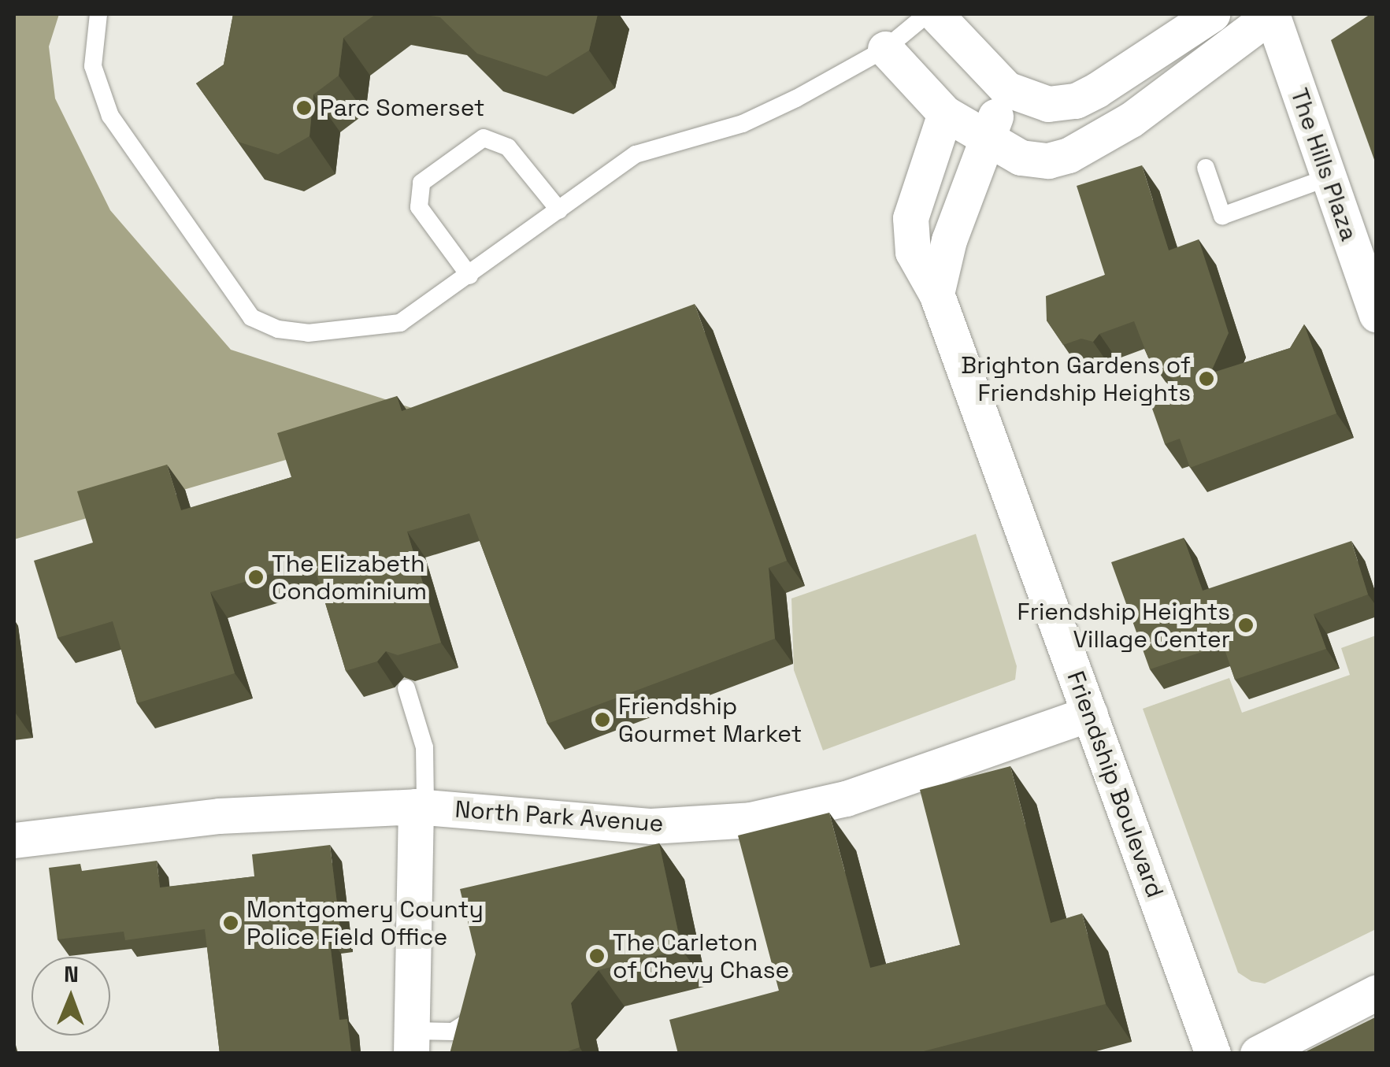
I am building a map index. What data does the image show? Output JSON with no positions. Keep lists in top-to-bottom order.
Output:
{
  "streets": {
    "street": ["The Hills Plaza", "Friendship Boulevard", "North Park Avenue"]
  },
  "crossings": [
    ["Friendship Boulevard", "North Park Avenue"]
  ],
  "places": [
    "Parc Somerset",
    "Brighton Gardens of Friendship Heights",
    "The Elizabeth Condominium",
    "Friendship Heights Village Center",
    "Friendship Gourmet Market",
    "Montgomery County Police Field Office",
    "The Carleton of Chevy Chase"
  ],
  "north": "top"
}
